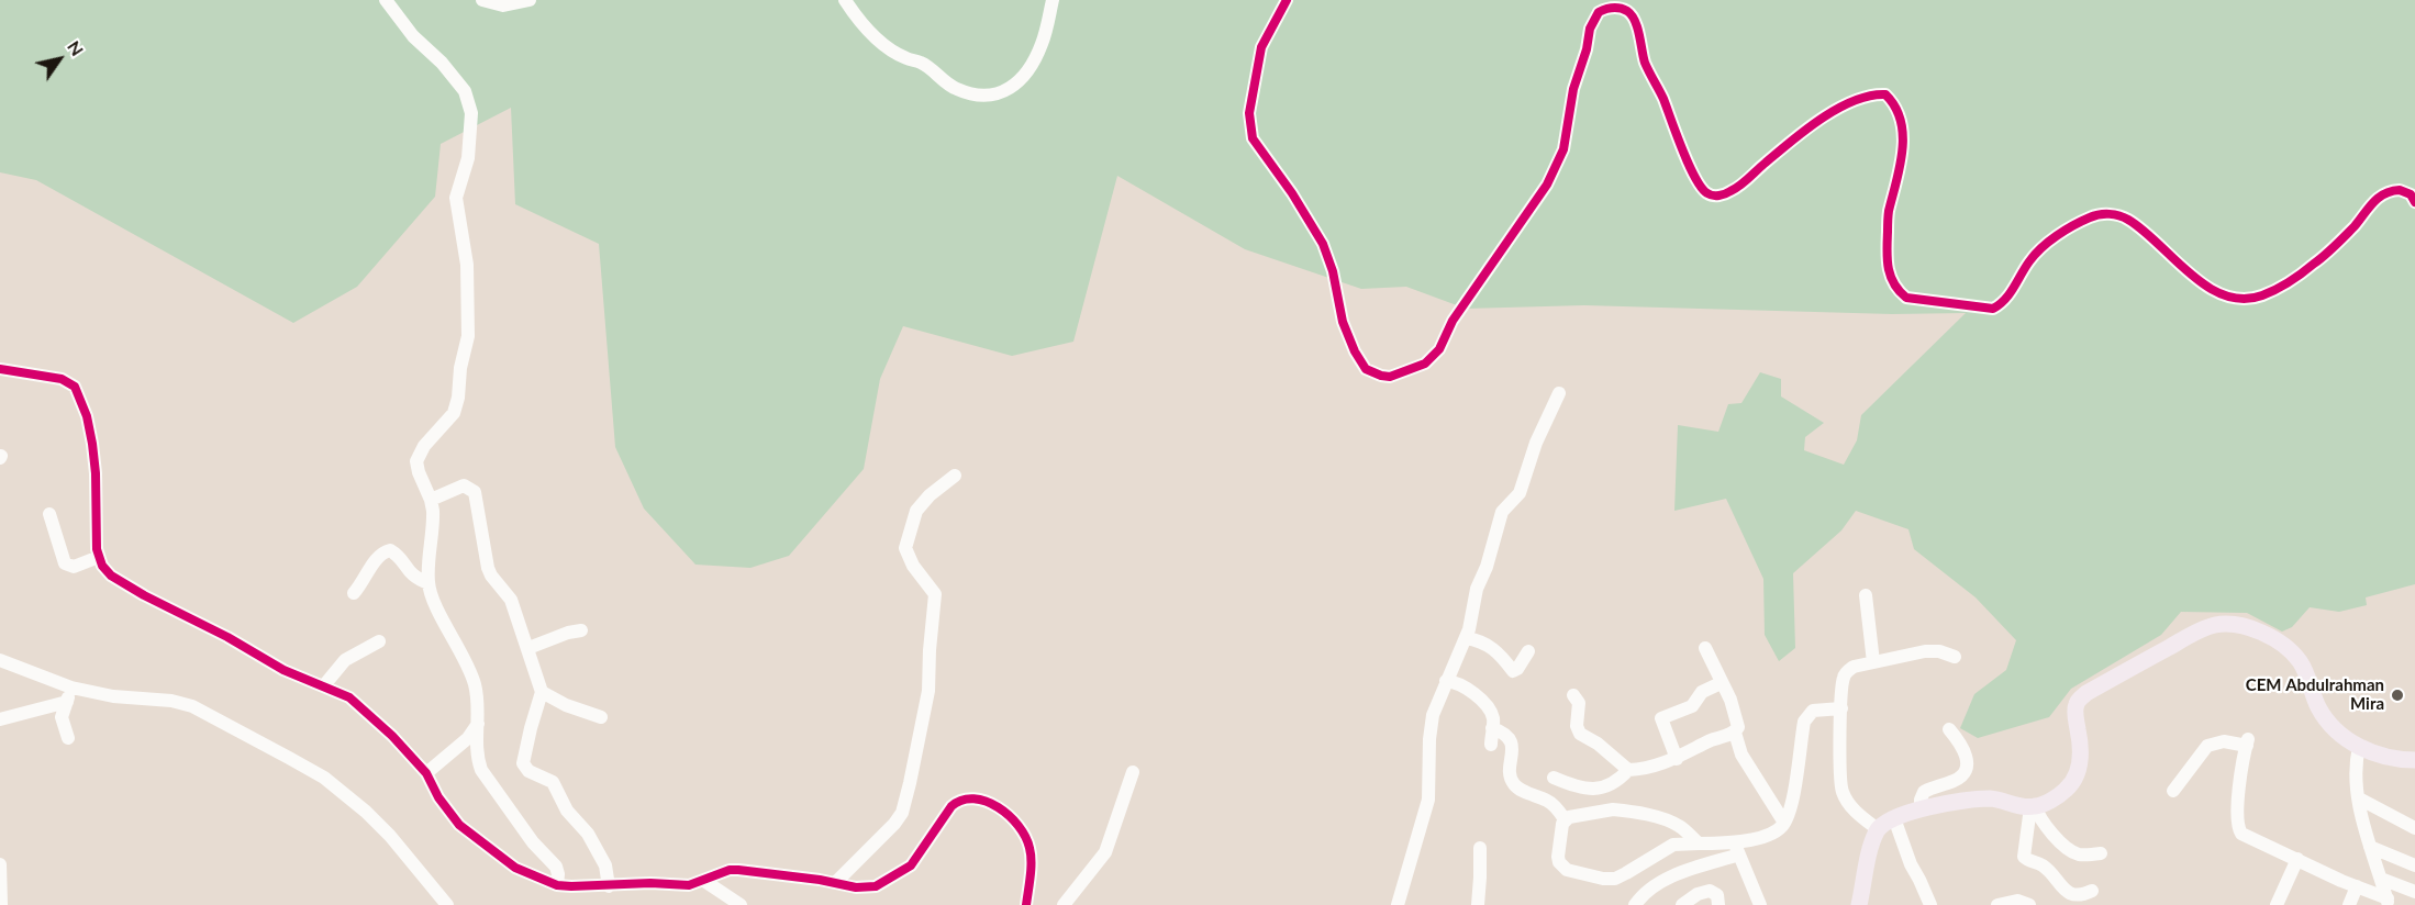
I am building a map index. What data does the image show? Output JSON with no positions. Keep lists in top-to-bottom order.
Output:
{
  "places": ["CEM Abdulrahman Mira"],
  "north": "top right"
}
